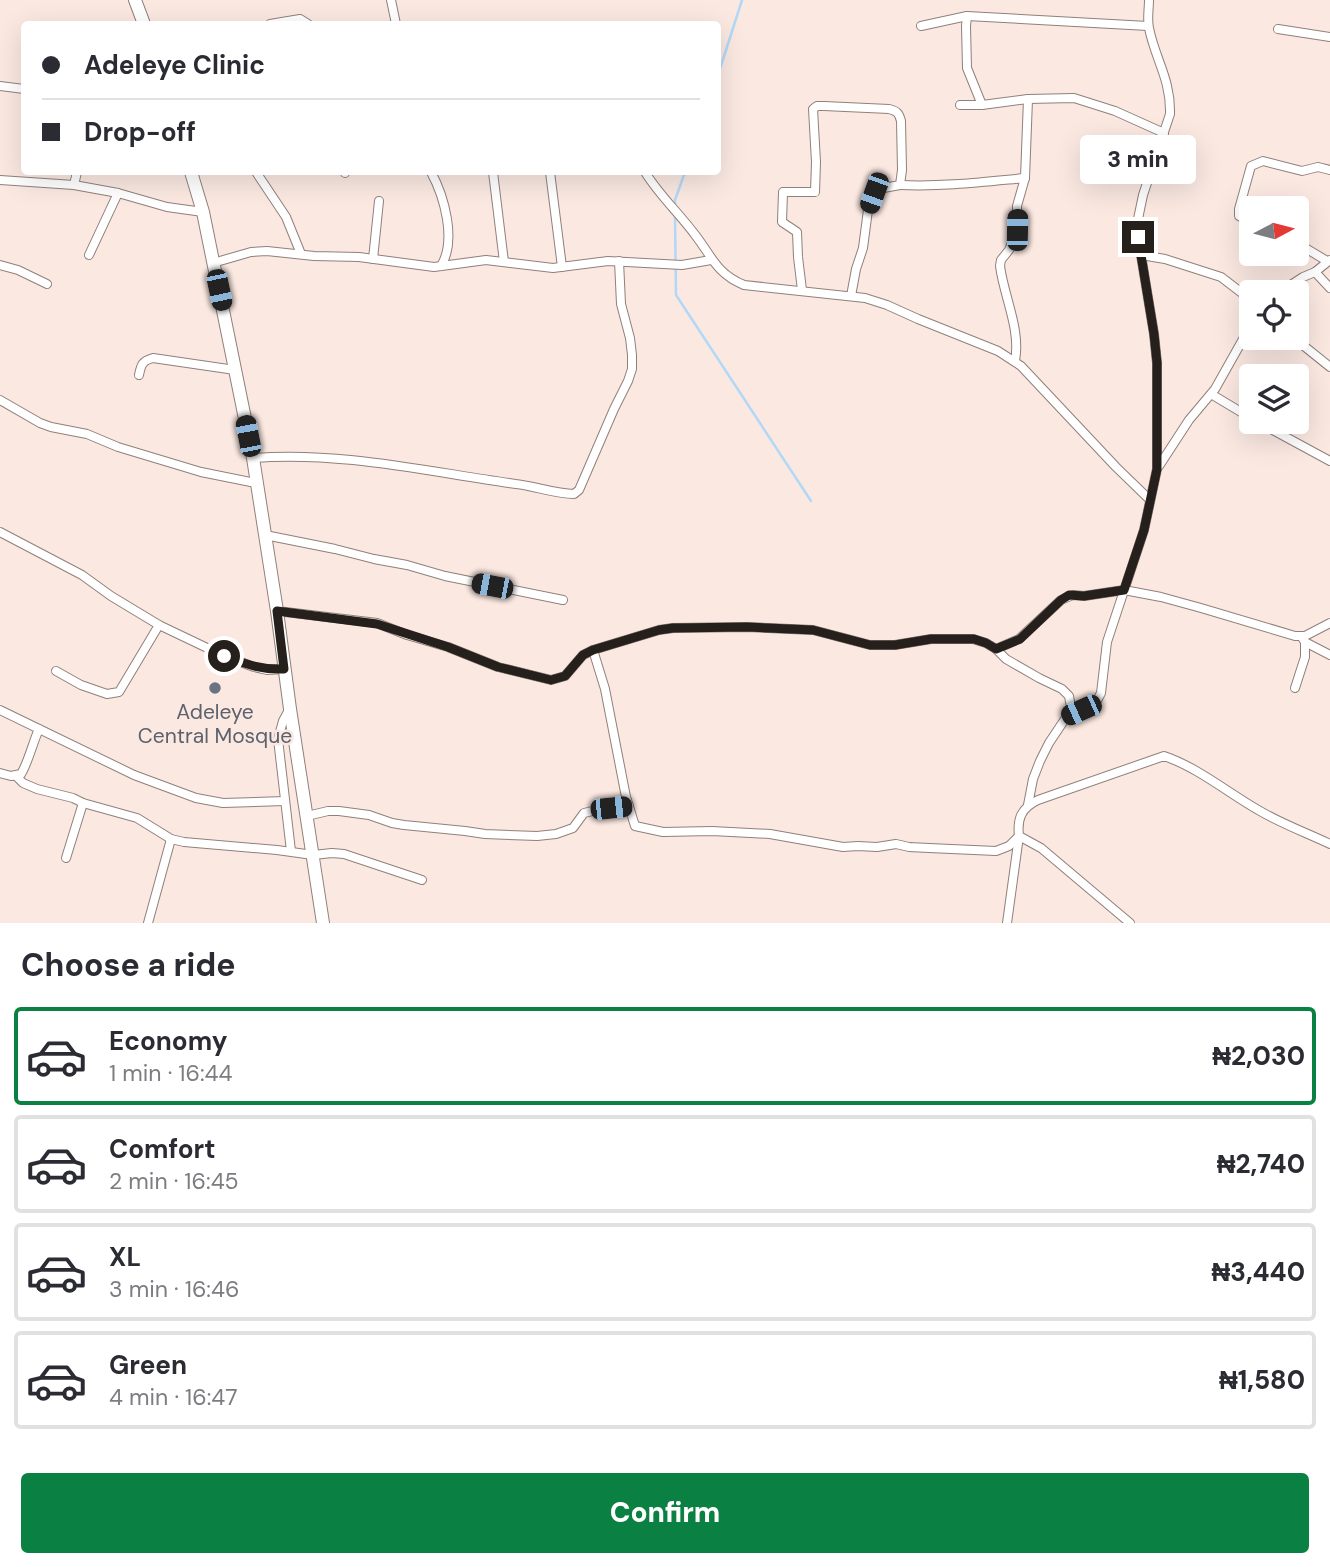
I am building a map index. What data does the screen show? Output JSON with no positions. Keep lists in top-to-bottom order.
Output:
{
  "places": ["Adeleye Central Mosque"],
  "north": "right",
  "page": {
    "banner": ["Adeleye Clinic", "Drop-off"],
    "bubble": "3 min",
    "heading": "Choose a ride",
    "list": [
      {
        "name": "Economy",
        "note": "1 min · 16:44",
        "value": "₦2,030"
      },
      {
        "name": "Comfort",
        "note": "2 min · 16:45",
        "value": "₦2,740"
      },
      {
        "name": "XL",
        "note": "3 min · 16:46",
        "value": "₦3,440"
      },
      {
        "name": "Green",
        "note": "4 min · 16:47",
        "value": "₦1,580"
      }
    ],
    "buttons": "Confirm"
  }
}
